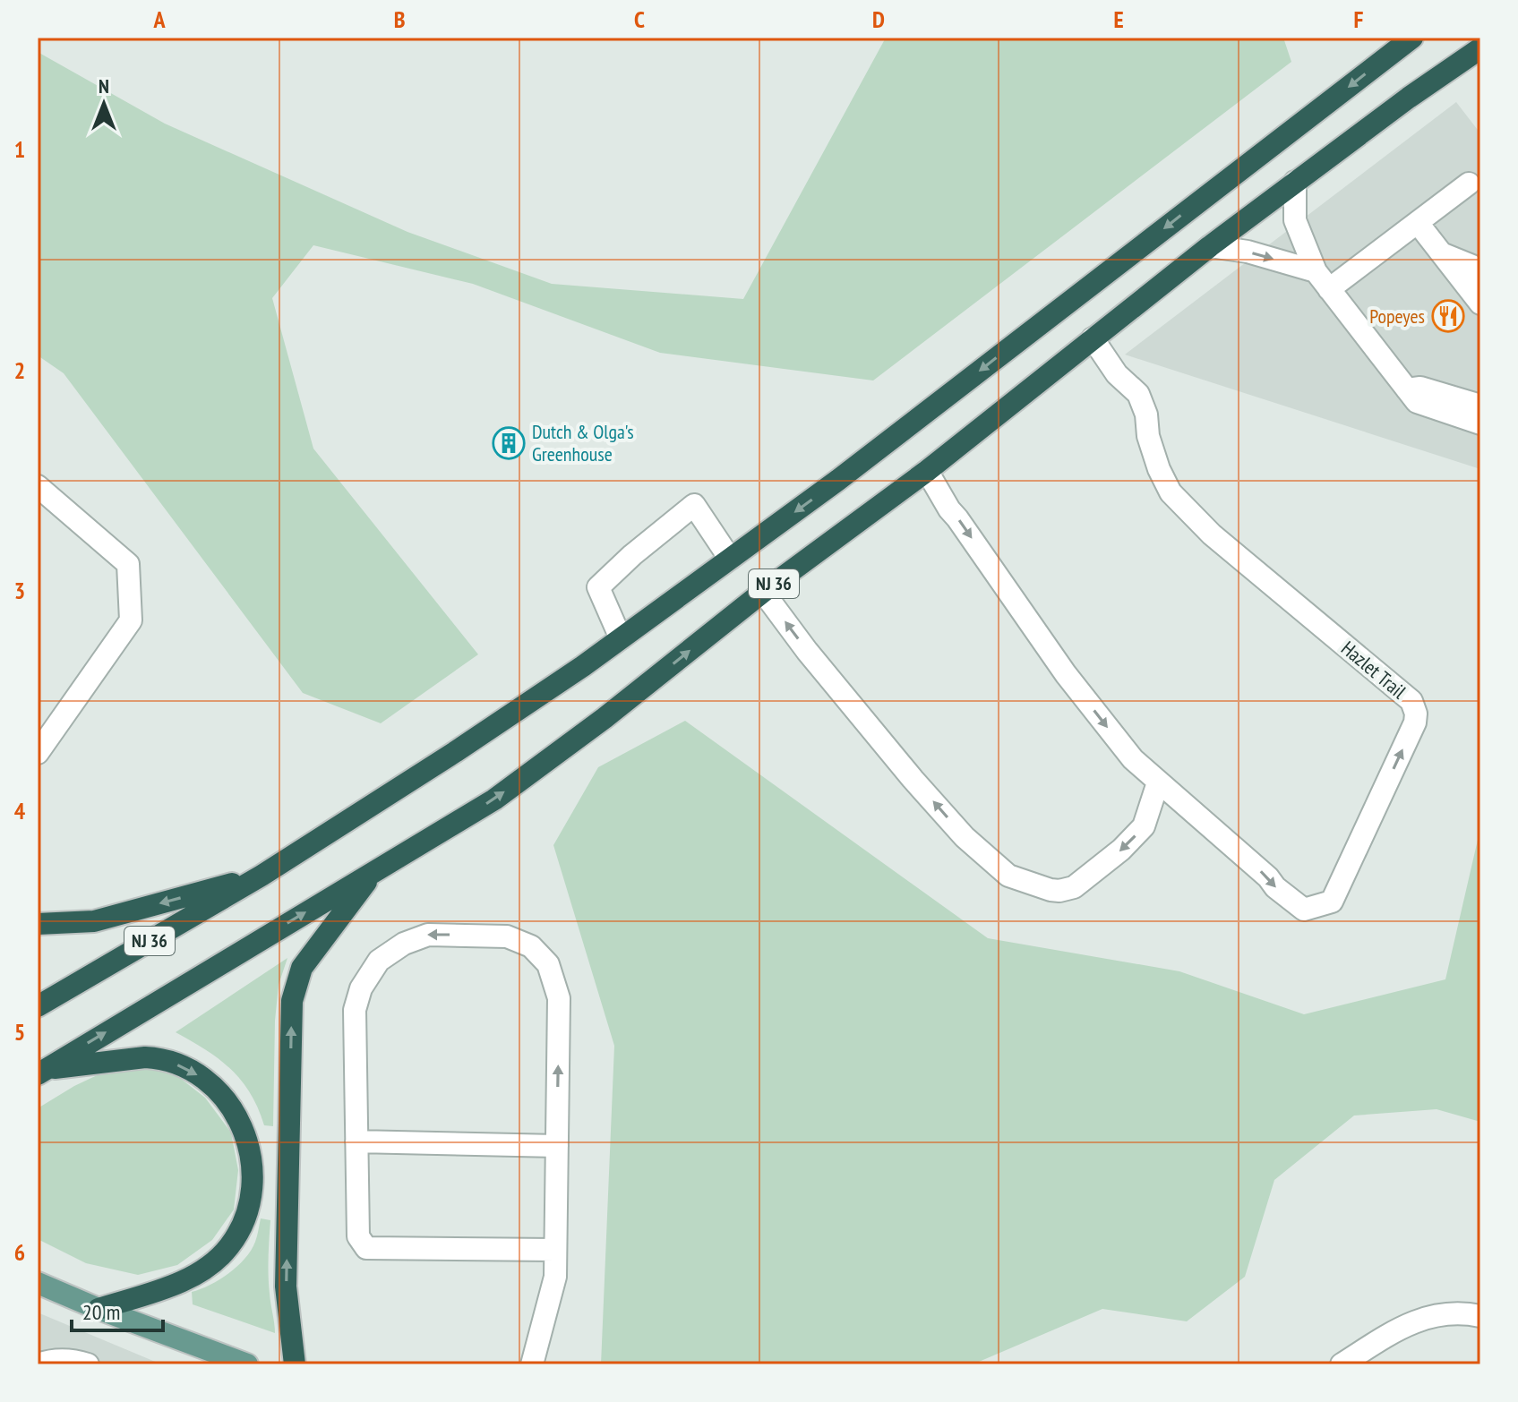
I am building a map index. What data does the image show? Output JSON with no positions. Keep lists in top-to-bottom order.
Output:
{
  "streets": {
    "highway": ["NJ 36"],
    "street": ["Hazlet Trail"]
  },
  "crossings": [
    ["NJ 36", "Hazlet Trail"]
  ],
  "places": {
    "restaurant": ["Popeyes"],
    "building": ["Dutch & Olga's Greenhouse"]
  },
  "scale_bar": "20 m",
  "north": "top",
  "grid": {
    "columns": [
      "A",
      "B",
      "C",
      "D",
      "E",
      "F"
    ],
    "rows": [
      "1",
      "2",
      "3",
      "4",
      "5",
      "6"
    ]
  }
}
